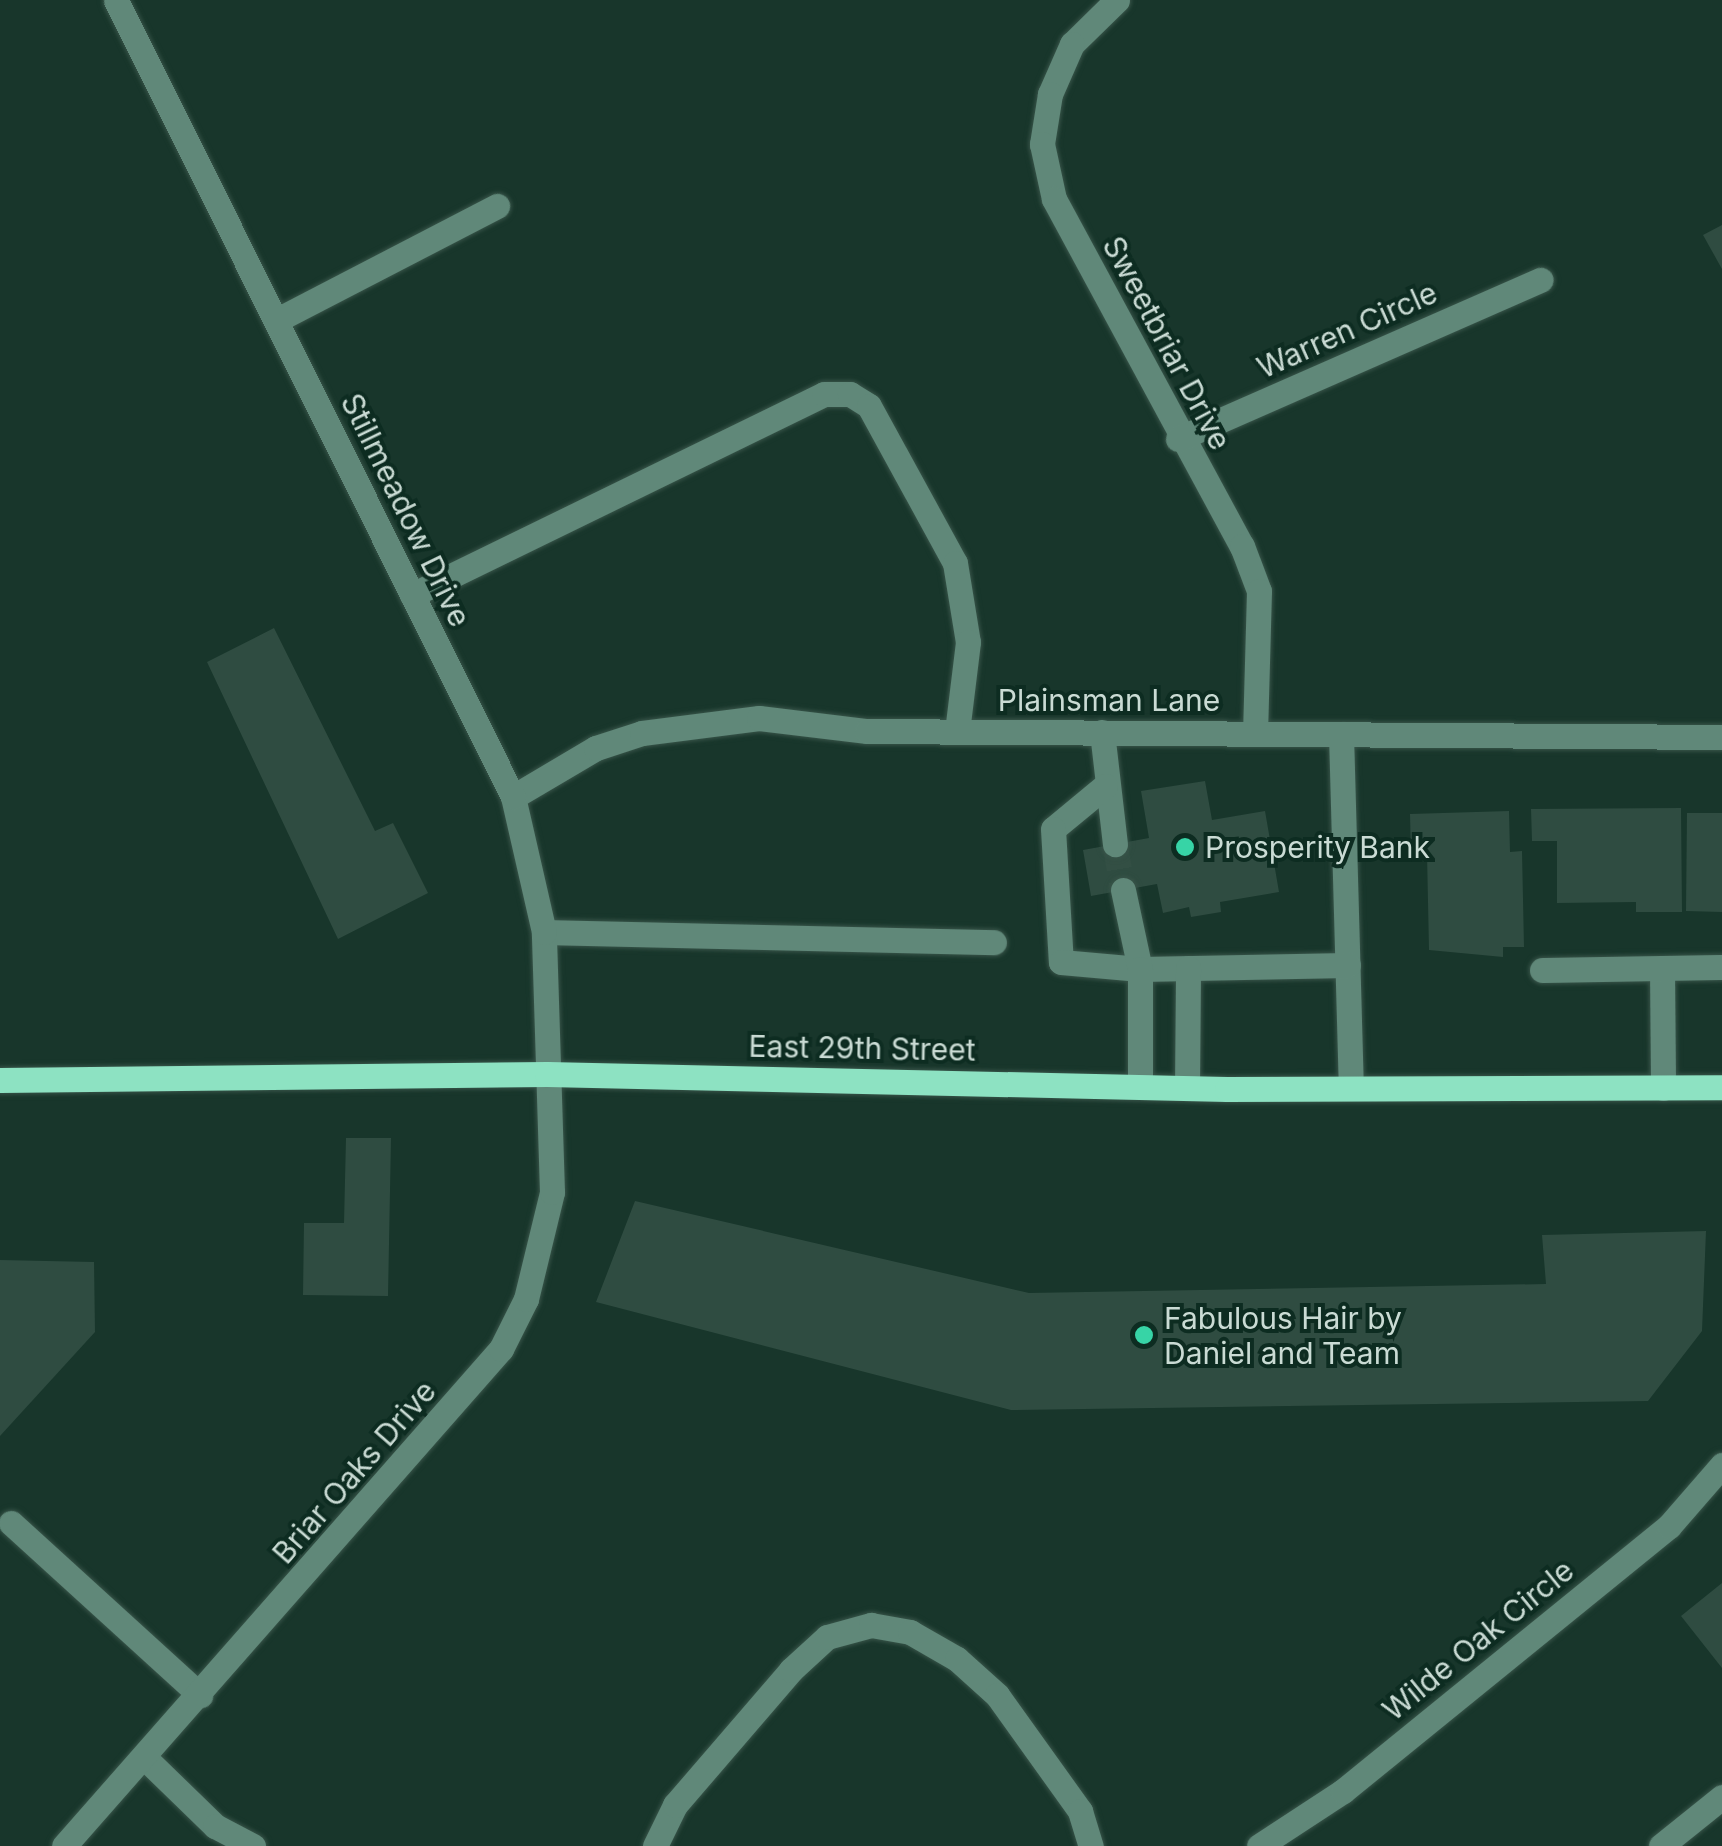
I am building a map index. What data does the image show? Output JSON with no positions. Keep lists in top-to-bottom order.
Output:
{
  "streets": {
    "main road": ["East 29th Street"],
    "street": [
      "Warren Circle",
      "Sweetbriar Drive",
      "Stillmeadow Drive",
      "Plainsman Lane",
      "Briar Oaks Drive",
      "Wilde Oak Circle"
    ]
  },
  "crossings": [
    ["Warren Circle", "Sweetbriar Drive"],
    ["Sweetbriar Drive", "Plainsman Lane"],
    ["Stillmeadow Drive", "Plainsman Lane"],
    ["Stillmeadow Drive", "East 29th Street"],
    ["Stillmeadow Drive", "Briar Oaks Drive"],
    ["East 29th Street", "Briar Oaks Drive"]
  ],
  "places": ["Prosperity Bank", "Fabulous Hair by Daniel and Team"]
}
